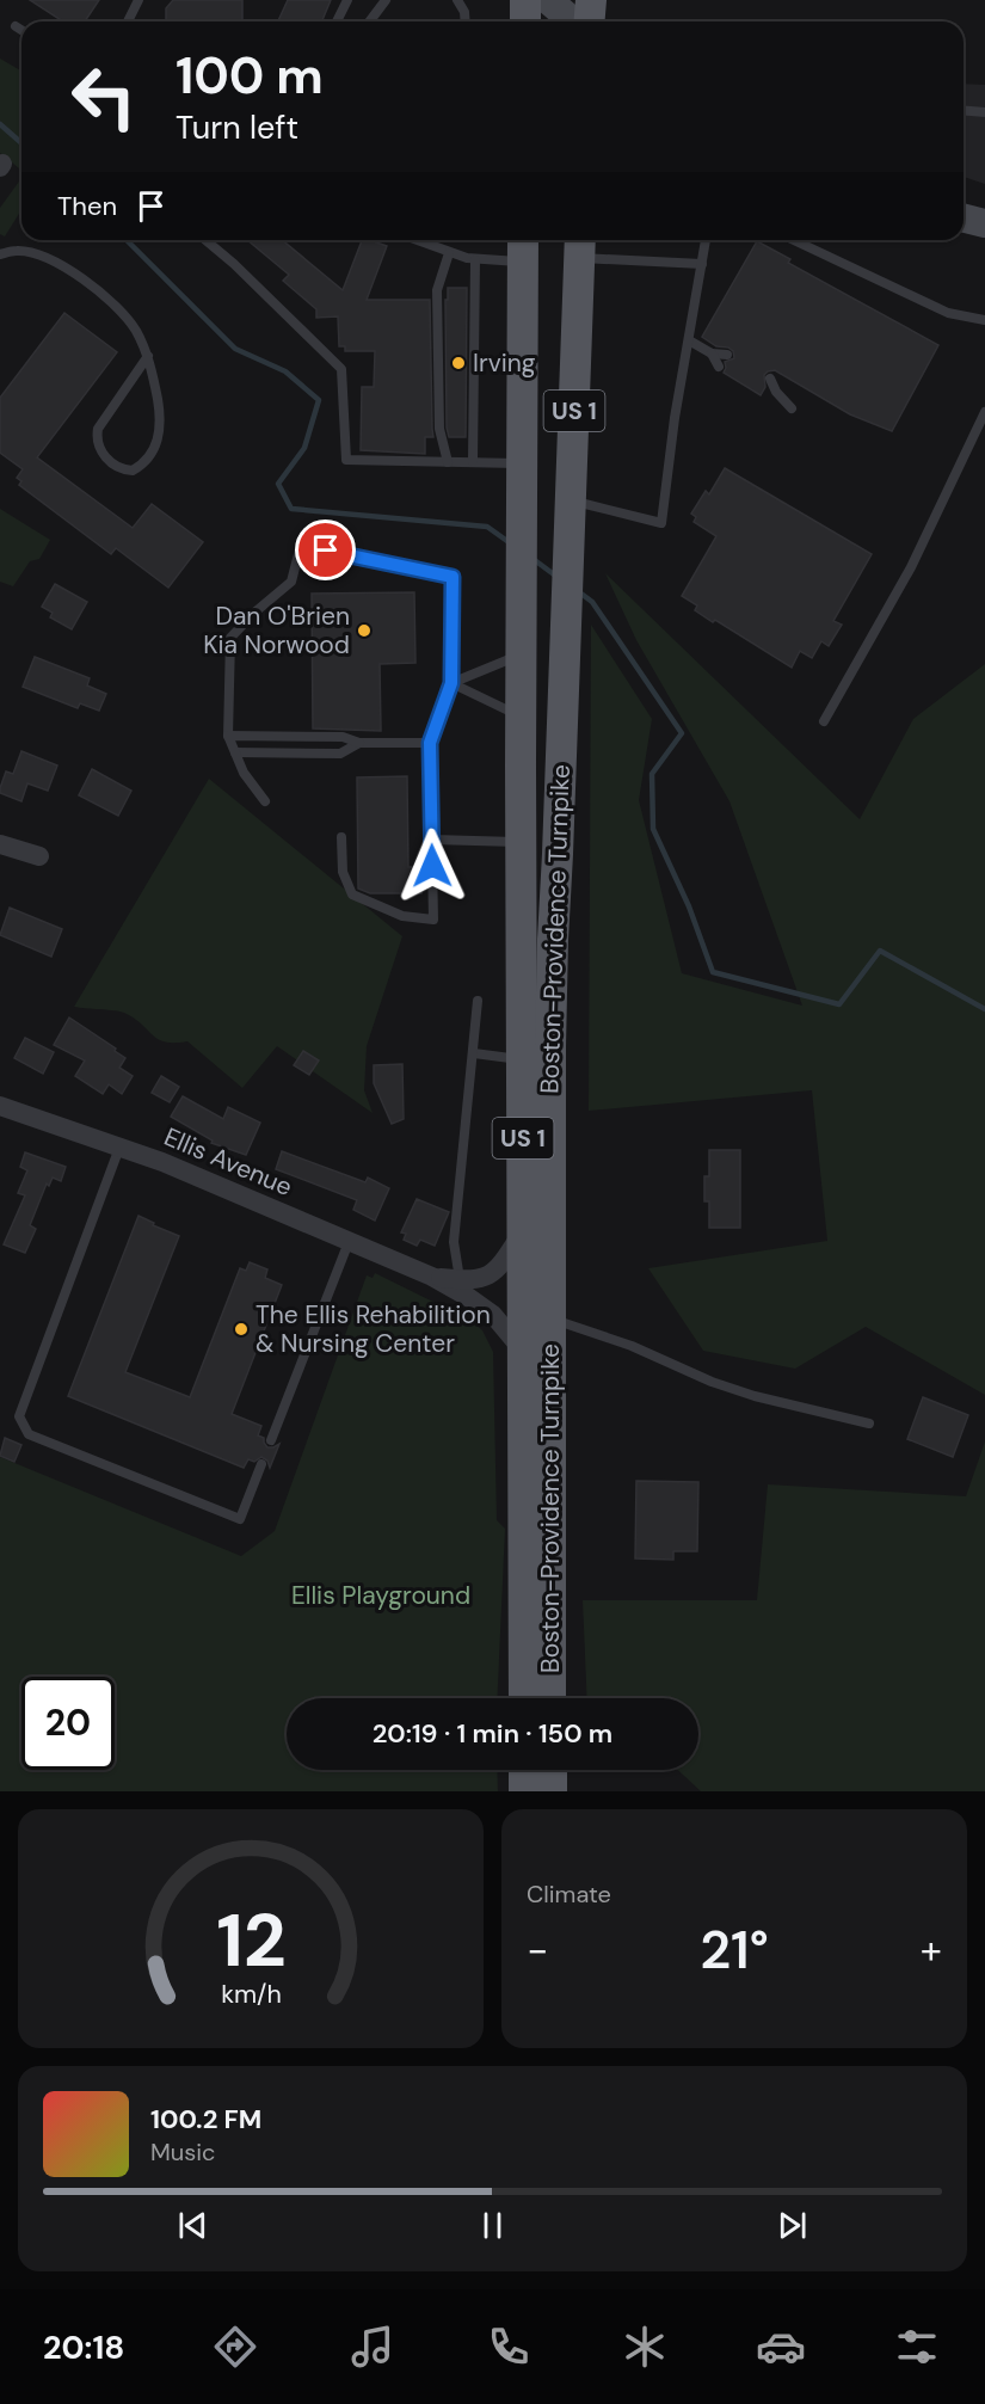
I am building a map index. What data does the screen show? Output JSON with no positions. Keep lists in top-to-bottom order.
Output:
{
  "streets": {
    "main road": ["US 1", "Boston-Providence Turnpike"],
    "street": ["Ellis Avenue"]
  },
  "crossings": [
    ["Boston-Providence Turnpike", "Ellis Avenue"]
  ],
  "parks": ["Ellis Playground"],
  "places": ["Irving", "Dan O'Brien Kia Norwood", "The Ellis Rehabilition & Nursing Center"],
  "page": {
    "turn": ["100 m", "Turn left"],
    "then": "Then",
    "limit": "20",
    "trip": "20:19 · 1 min · 150 m",
    "tile": "Climate",
    "heat": ["−", "21°", "+"],
    "song": ["100.2 FM", "Music"],
    "tabs": "20:18",
    "gauge": ["12", "km/h"]
  }
}
